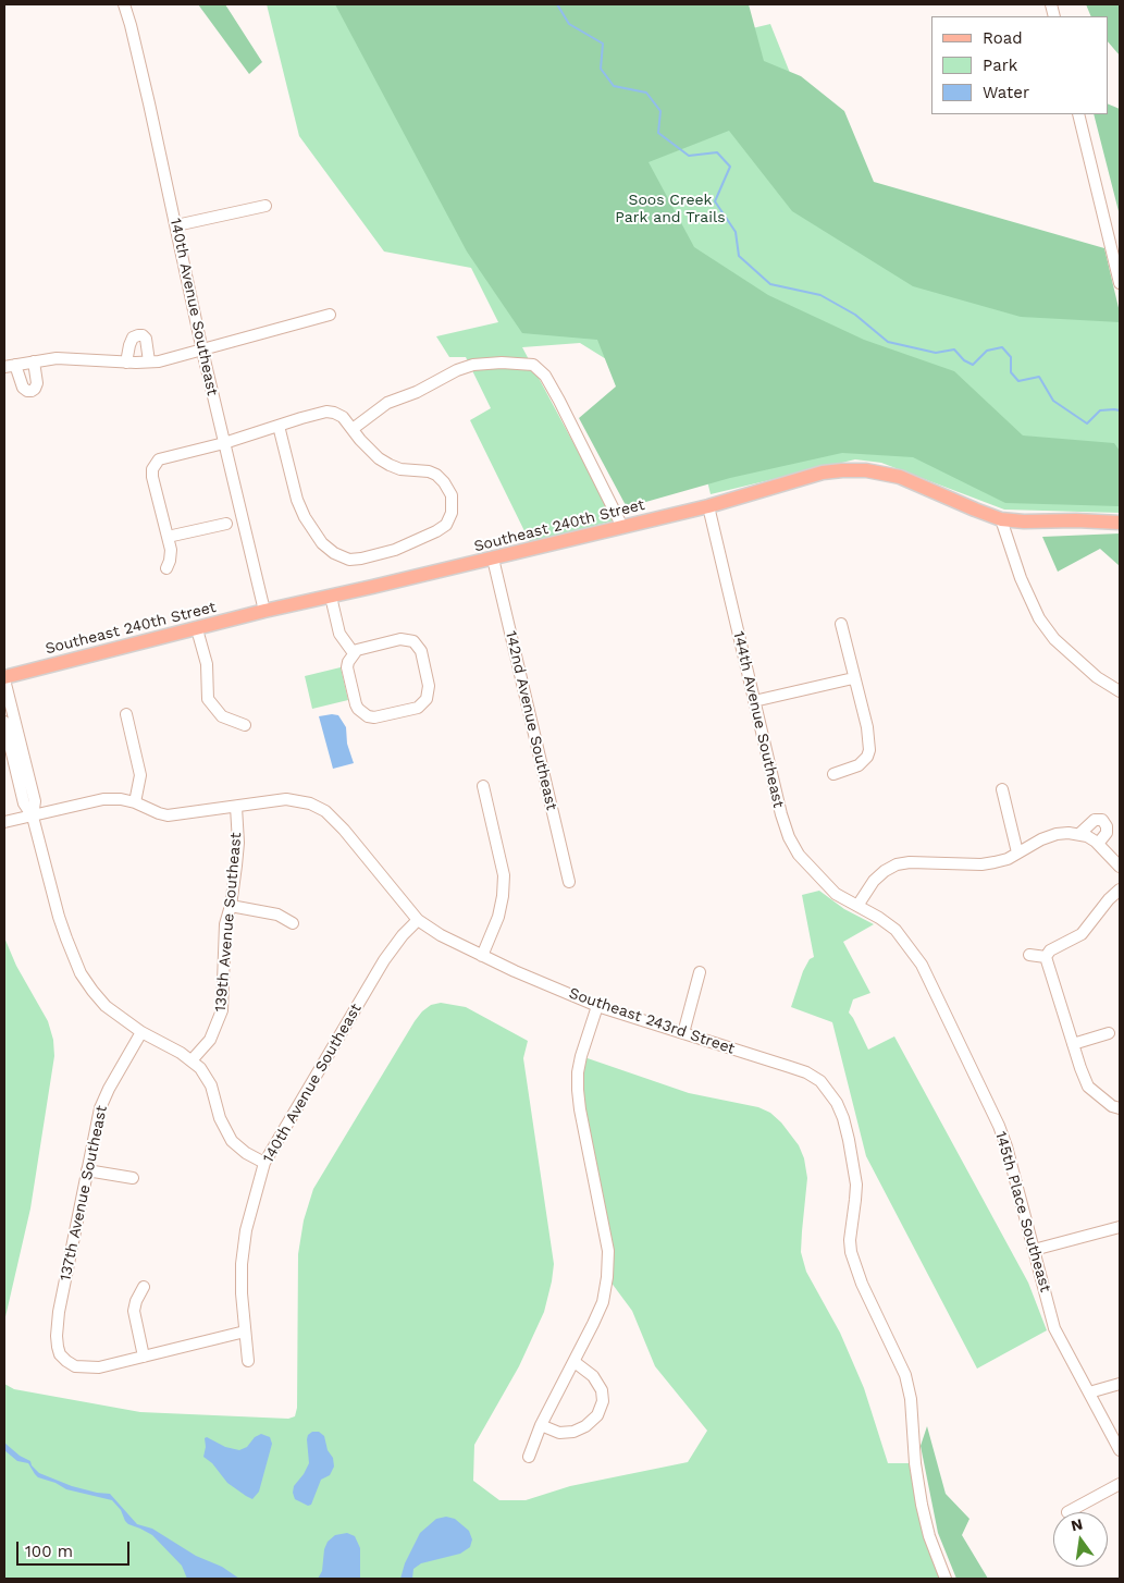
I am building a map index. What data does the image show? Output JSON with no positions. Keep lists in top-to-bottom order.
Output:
{
  "streets": {
    "main road": ["Southeast 240th Street"],
    "street": [
      "140th Avenue Southeast",
      "144th Avenue Southeast",
      "142nd Avenue Southeast",
      "139th Avenue Southeast",
      "Southeast 243rd Street",
      "137th Avenue Southeast",
      "145th Place Southeast"
    ]
  },
  "crossings": [
    ["140th Avenue Southeast", "Southeast 240th Street"],
    ["140th Avenue Southeast", "Southeast 243rd Street"],
    ["Southeast 240th Street", "144th Avenue Southeast"],
    ["Southeast 240th Street", "142nd Avenue Southeast"],
    ["144th Avenue Southeast", "145th Place Southeast"],
    ["139th Avenue Southeast", "Southeast 243rd Street"]
  ],
  "parks": ["Soos Creek Park and Trails"],
  "legend": ["Road", "Park", "Water"],
  "scale_bar": "100 m",
  "north": "top"
}
